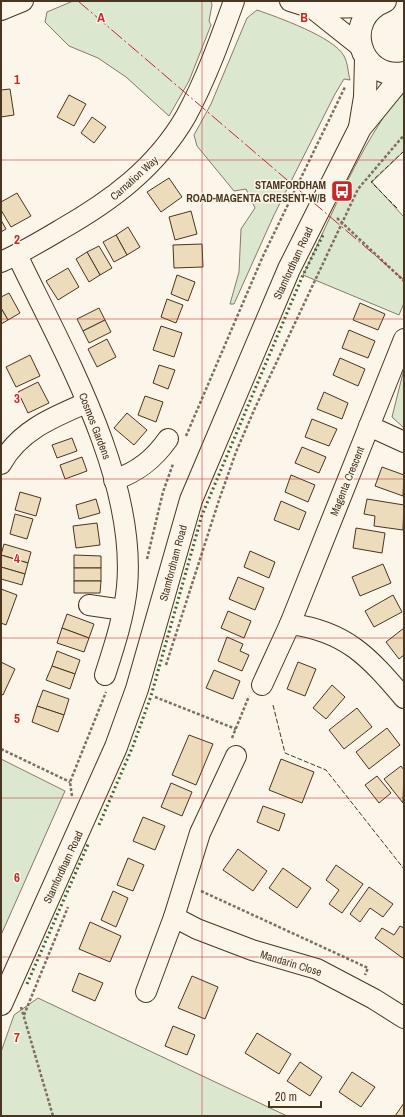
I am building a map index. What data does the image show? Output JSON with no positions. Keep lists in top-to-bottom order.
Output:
{
  "streets": {
    "main road": ["Stamfordham Road"],
    "street": [
      "Carnation Way",
      "Cosmos Gardens",
      "Magenta Crescent",
      "Mandarin Close"
    ]
  },
  "crossings": [
    ["Carnation Way", "Cosmos Gardens"]
  ],
  "places": {
    "bus stop": ["STAMFORDHAM ROAD-MAGENTA CRESENT-W/B"]
  },
  "scale_bar": "20 m",
  "grid": {
    "columns": ["A", "B"],
    "rows": [
      "1",
      "2",
      "3",
      "4",
      "5",
      "6",
      "7"
    ]
  }
}
